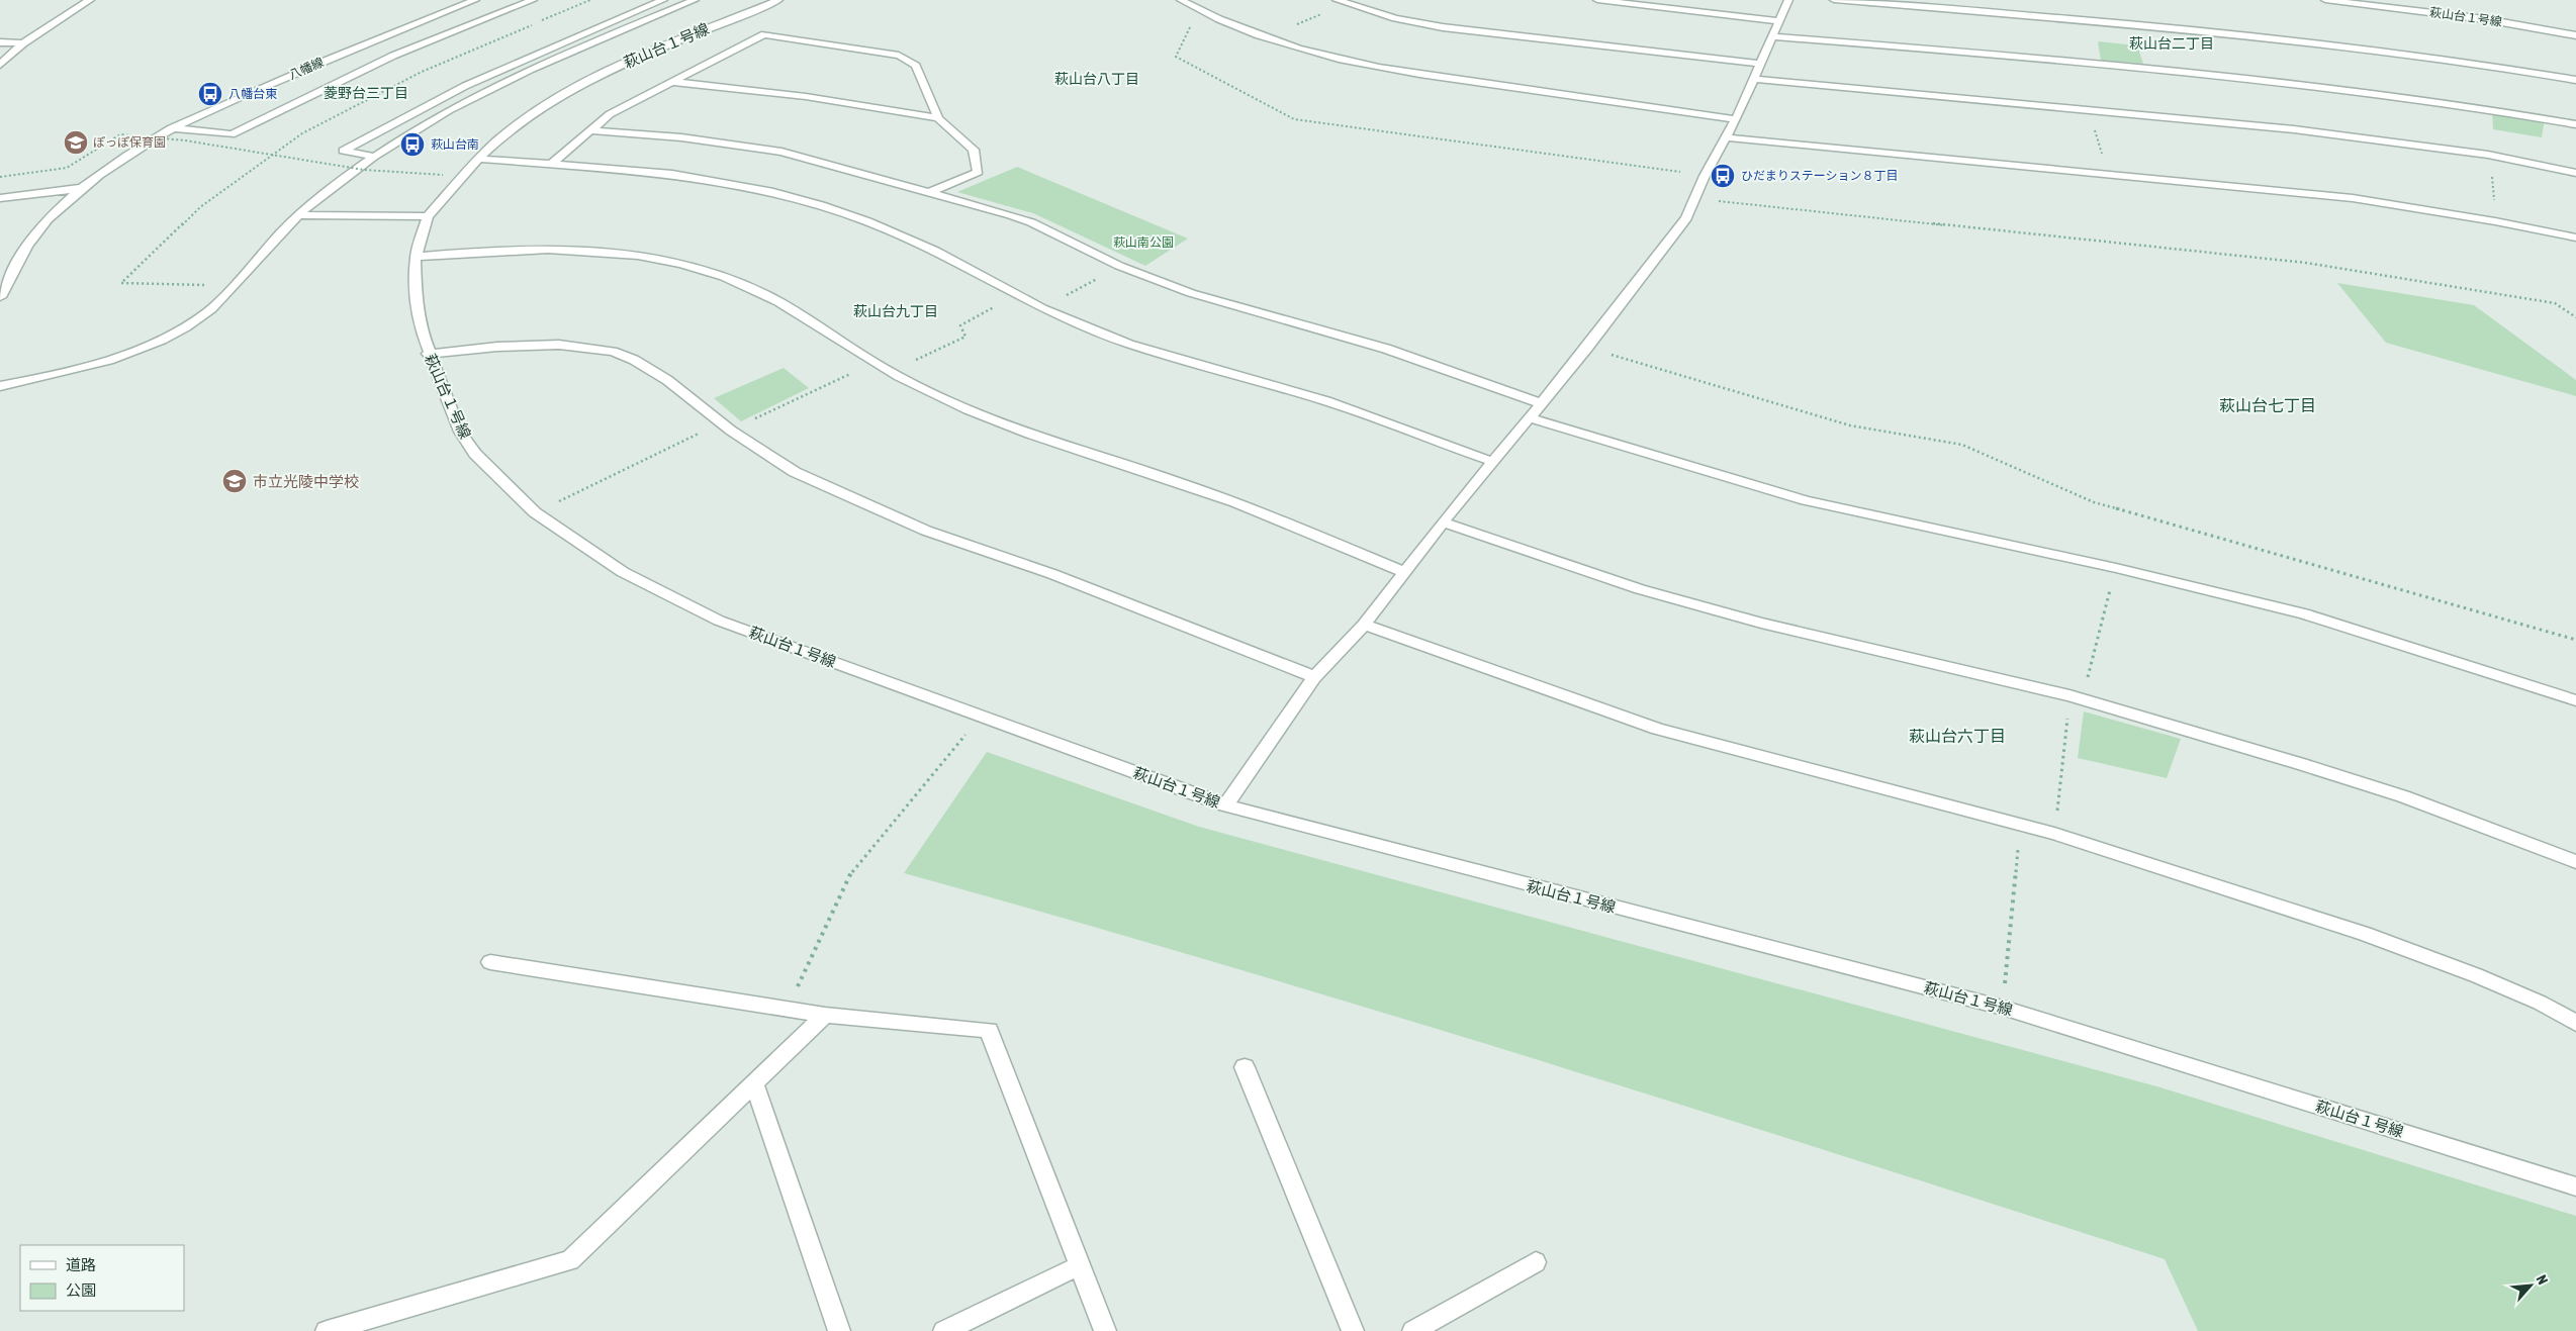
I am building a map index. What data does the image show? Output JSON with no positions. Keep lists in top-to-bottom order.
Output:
{
  "streets": {
    "street": ["萩山台１号線", "八幡線"]
  },
  "districts": [
    "萩山台二丁目",
    "萩山台八丁目",
    "菱野台三丁目",
    "萩山台九丁目",
    "萩山台七丁目",
    "萩山台六丁目"
  ],
  "parks": ["萩山南公園"],
  "places": {
    "bus stop": ["八幡台東", "萩山台南", "ひだまりステーション８丁目"],
    "school or university": ["ぽっぽ保育園", "市立光陵中学校"]
  },
  "legend": ["道路", "公園"],
  "north": "top right"
}
